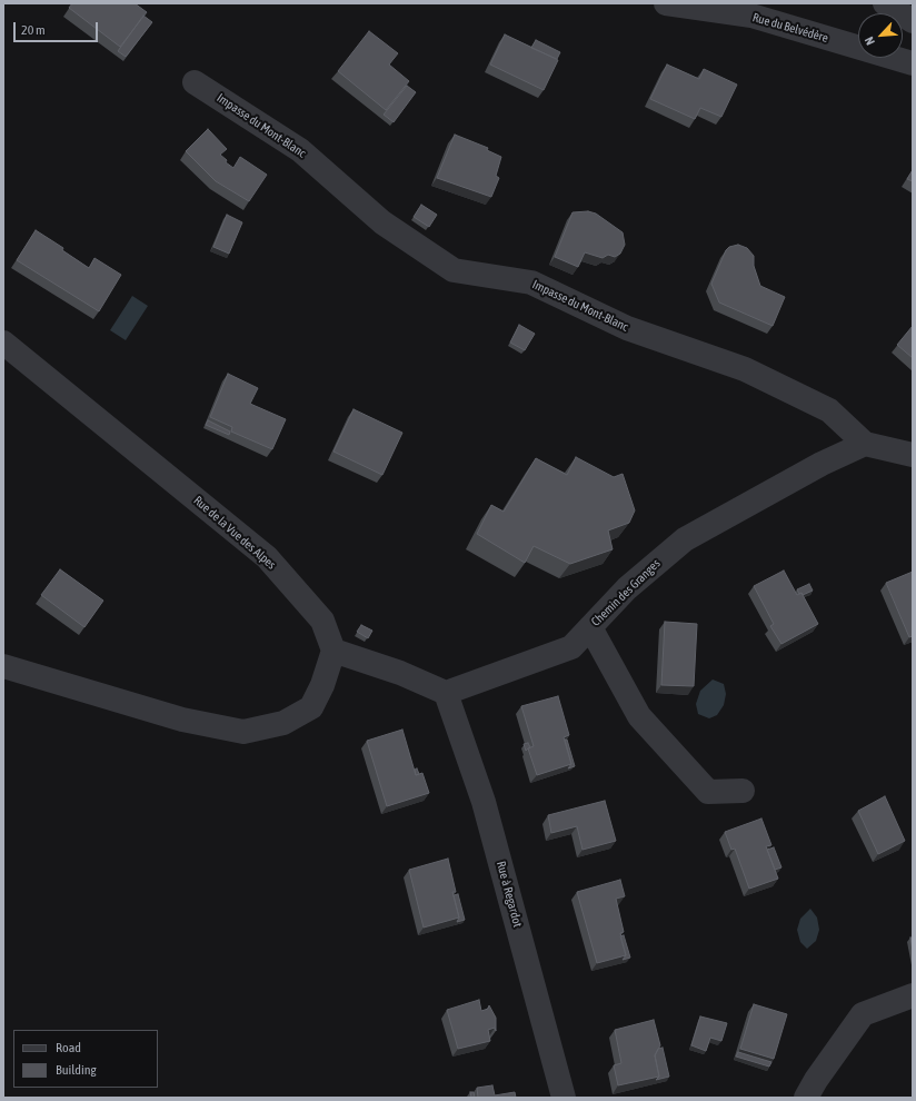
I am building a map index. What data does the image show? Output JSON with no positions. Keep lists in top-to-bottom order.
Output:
{
  "streets": {
    "street": [
      "Rue du Belvédère",
      "Impasse du Mont-Blanc",
      "Rue de la Vue des Alpes",
      "Chemin des Granges",
      "Rue à Regardot"
    ]
  },
  "crossings": [
    ["Impasse du Mont-Blanc", "Chemin des Granges"],
    ["Chemin des Granges", "Rue à Regardot"]
  ],
  "legend": ["Road", "Building"],
  "scale_bar": "20 m",
  "north": "bottom left"
}
